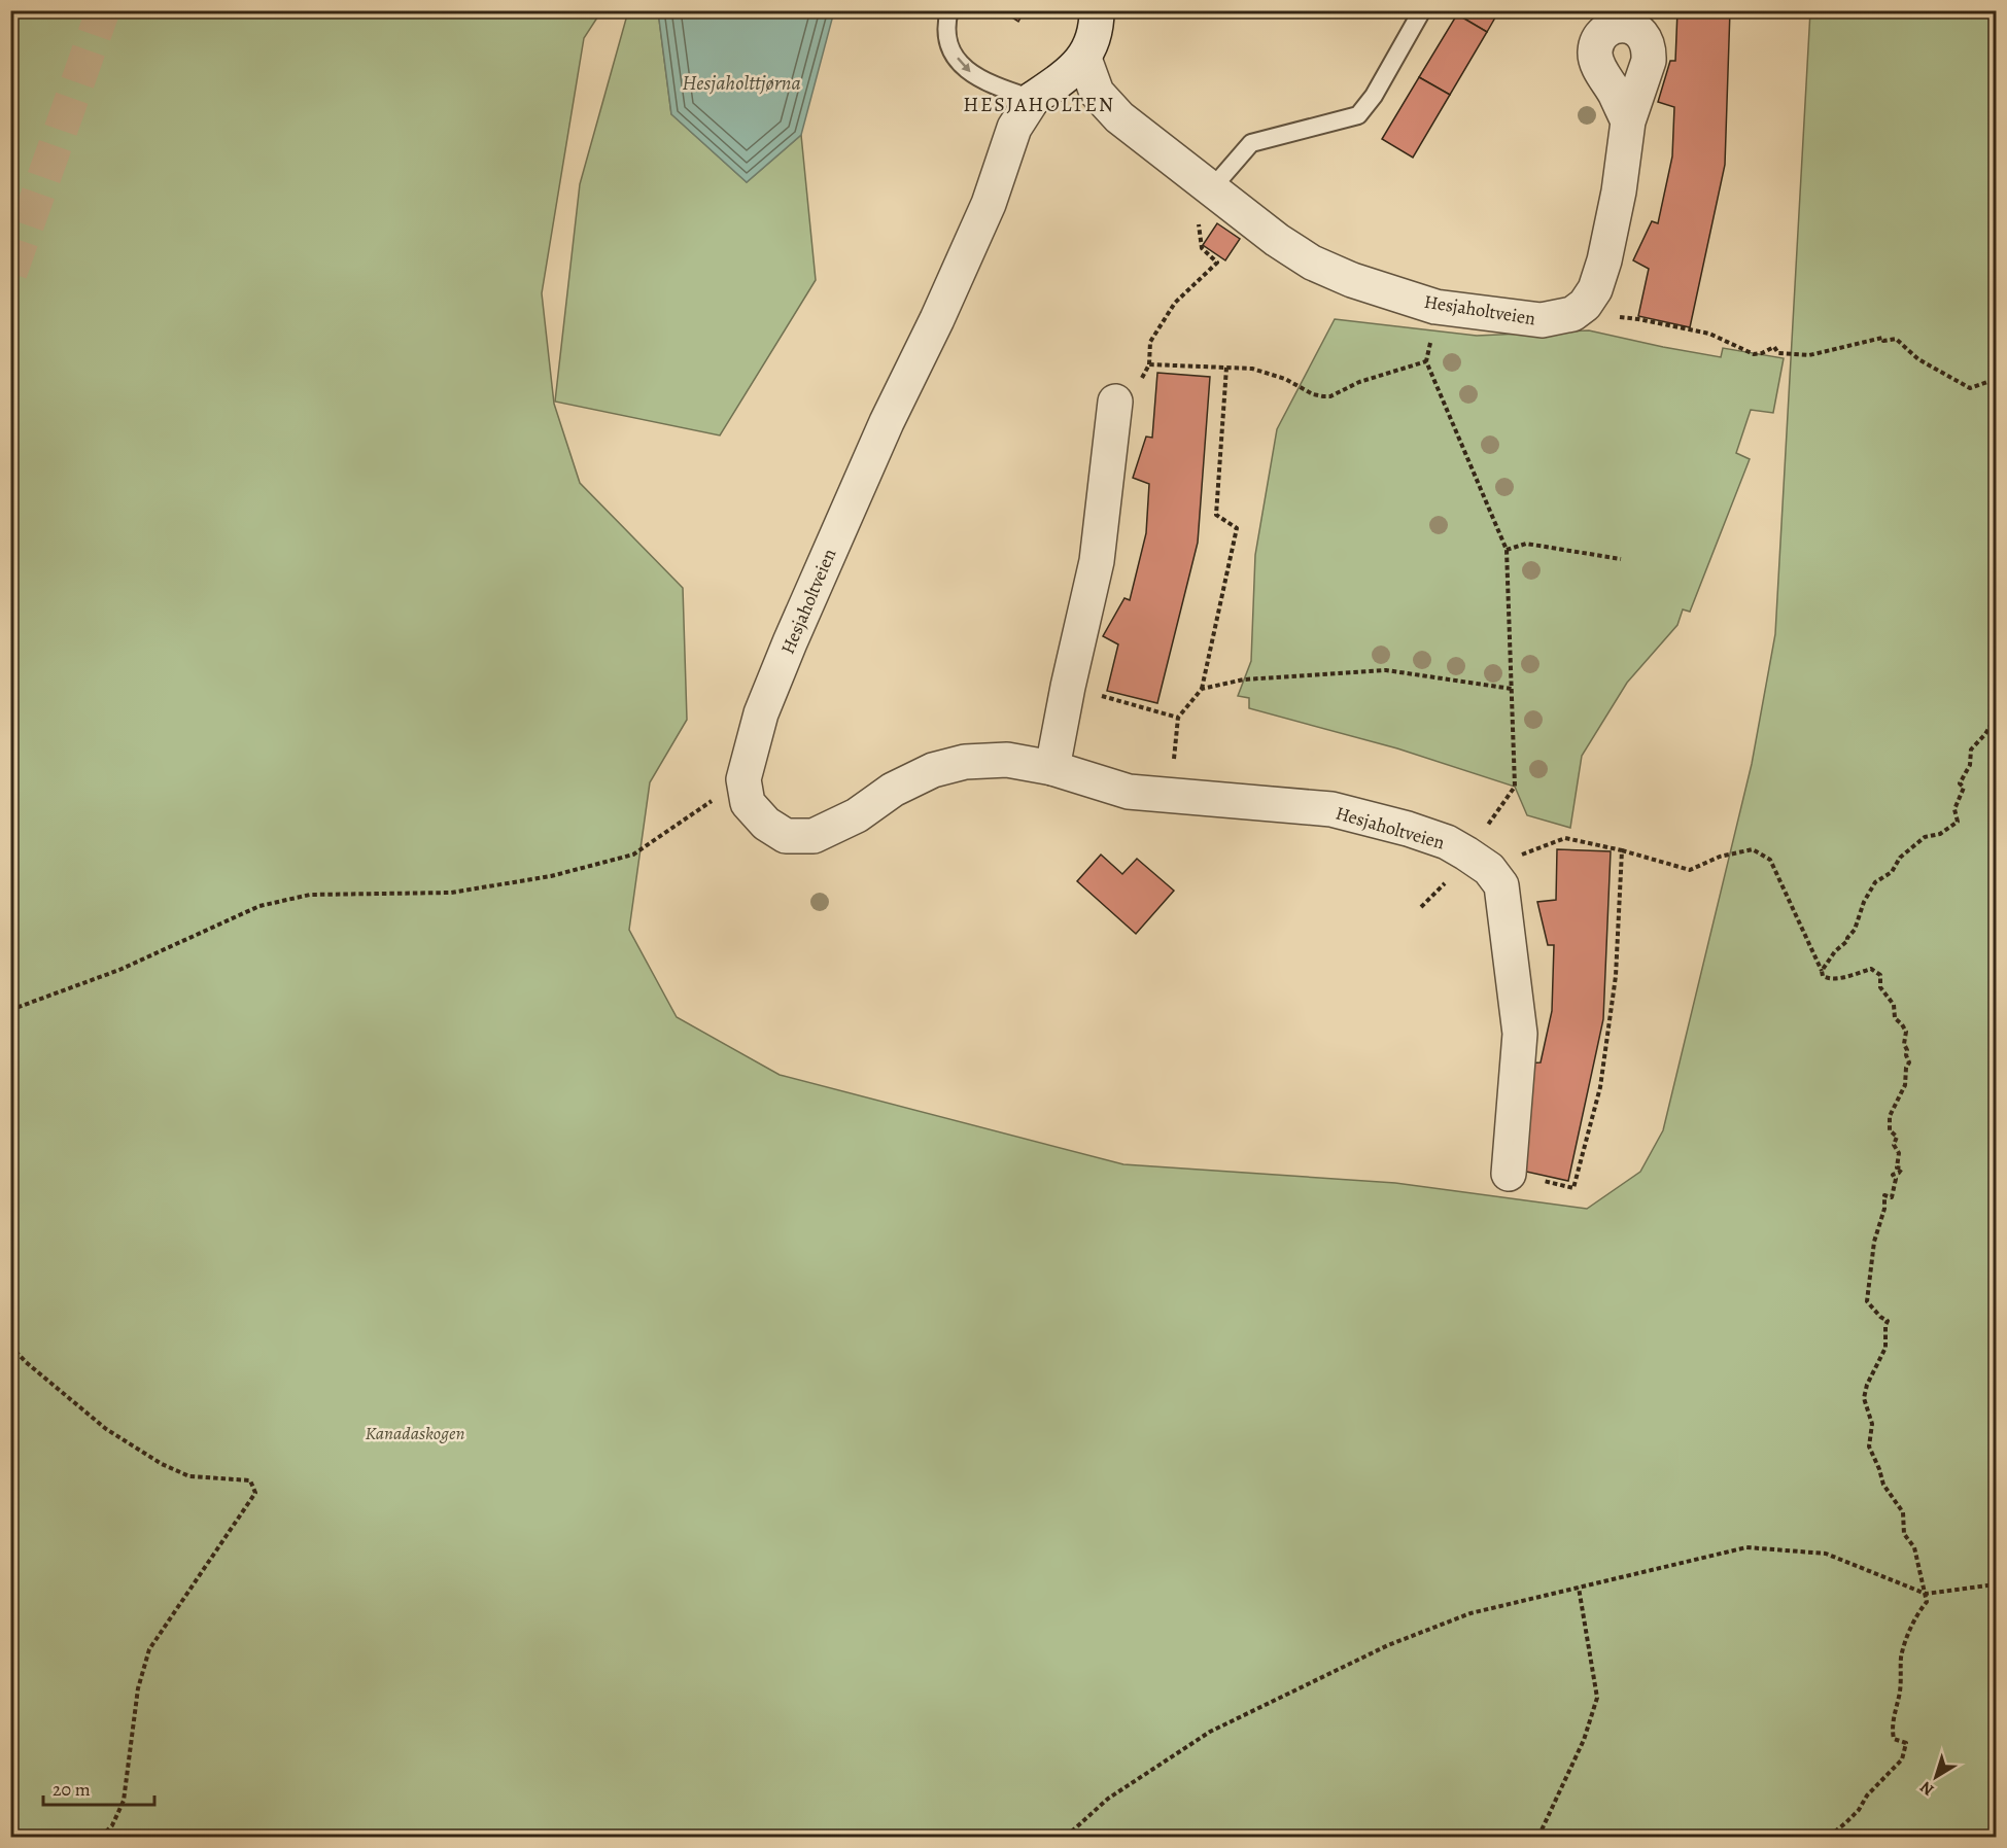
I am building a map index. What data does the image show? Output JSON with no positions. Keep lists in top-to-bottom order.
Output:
{
  "streets": {
    "street": ["Hesjaholtveien"]
  },
  "districts": ["HESJAHOLTEN"],
  "water": ["Hesjaholttjørna"],
  "parks": ["Kanadaskogen"],
  "scale_bar": "20 m",
  "north": "bottom left"
}
